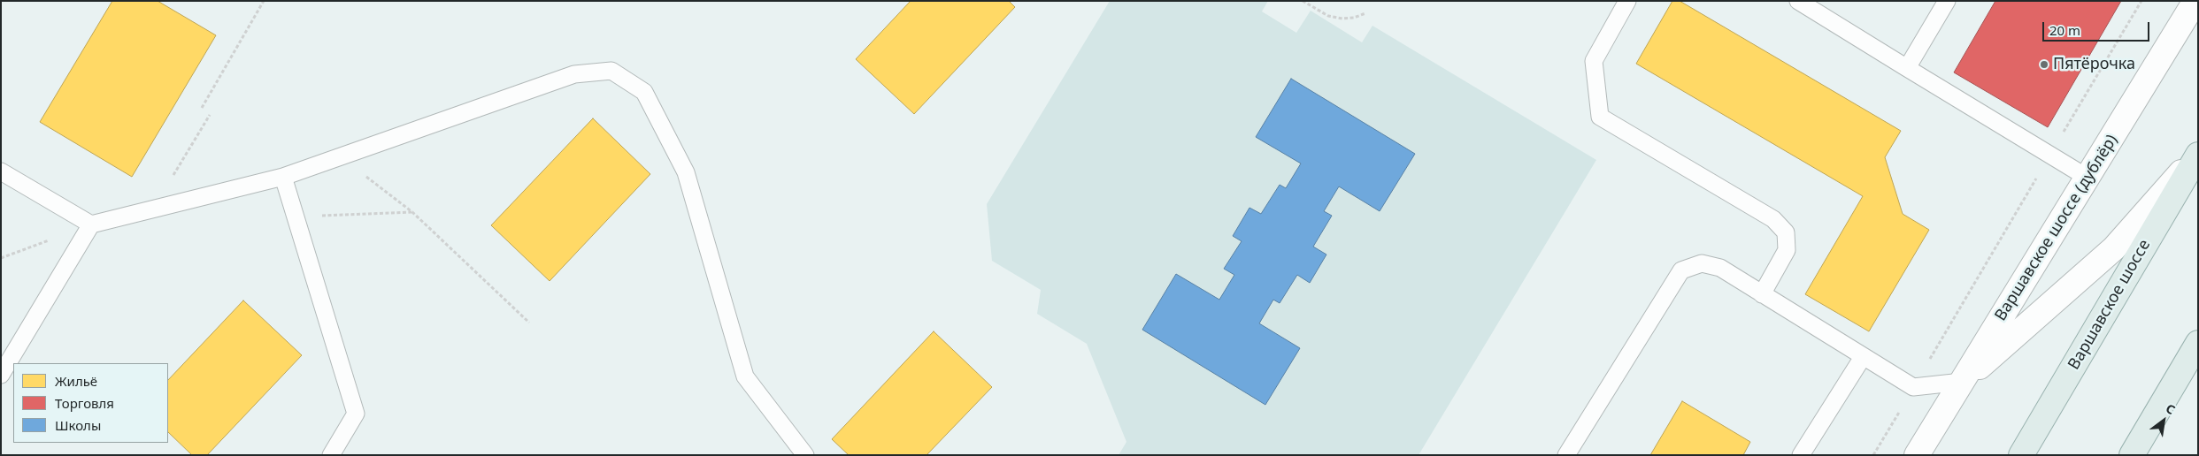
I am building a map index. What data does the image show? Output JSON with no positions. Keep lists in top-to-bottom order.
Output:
{
  "streets": {
    "main road": ["Варшавское шоссе"],
    "street": ["Варшавское шоссе (дублёр)"]
  },
  "places": ["Пятёрочка"],
  "legend": ["Жильё", "Торговля", "Школы"],
  "scale_bar": "20 m",
  "north": "top right"
}
